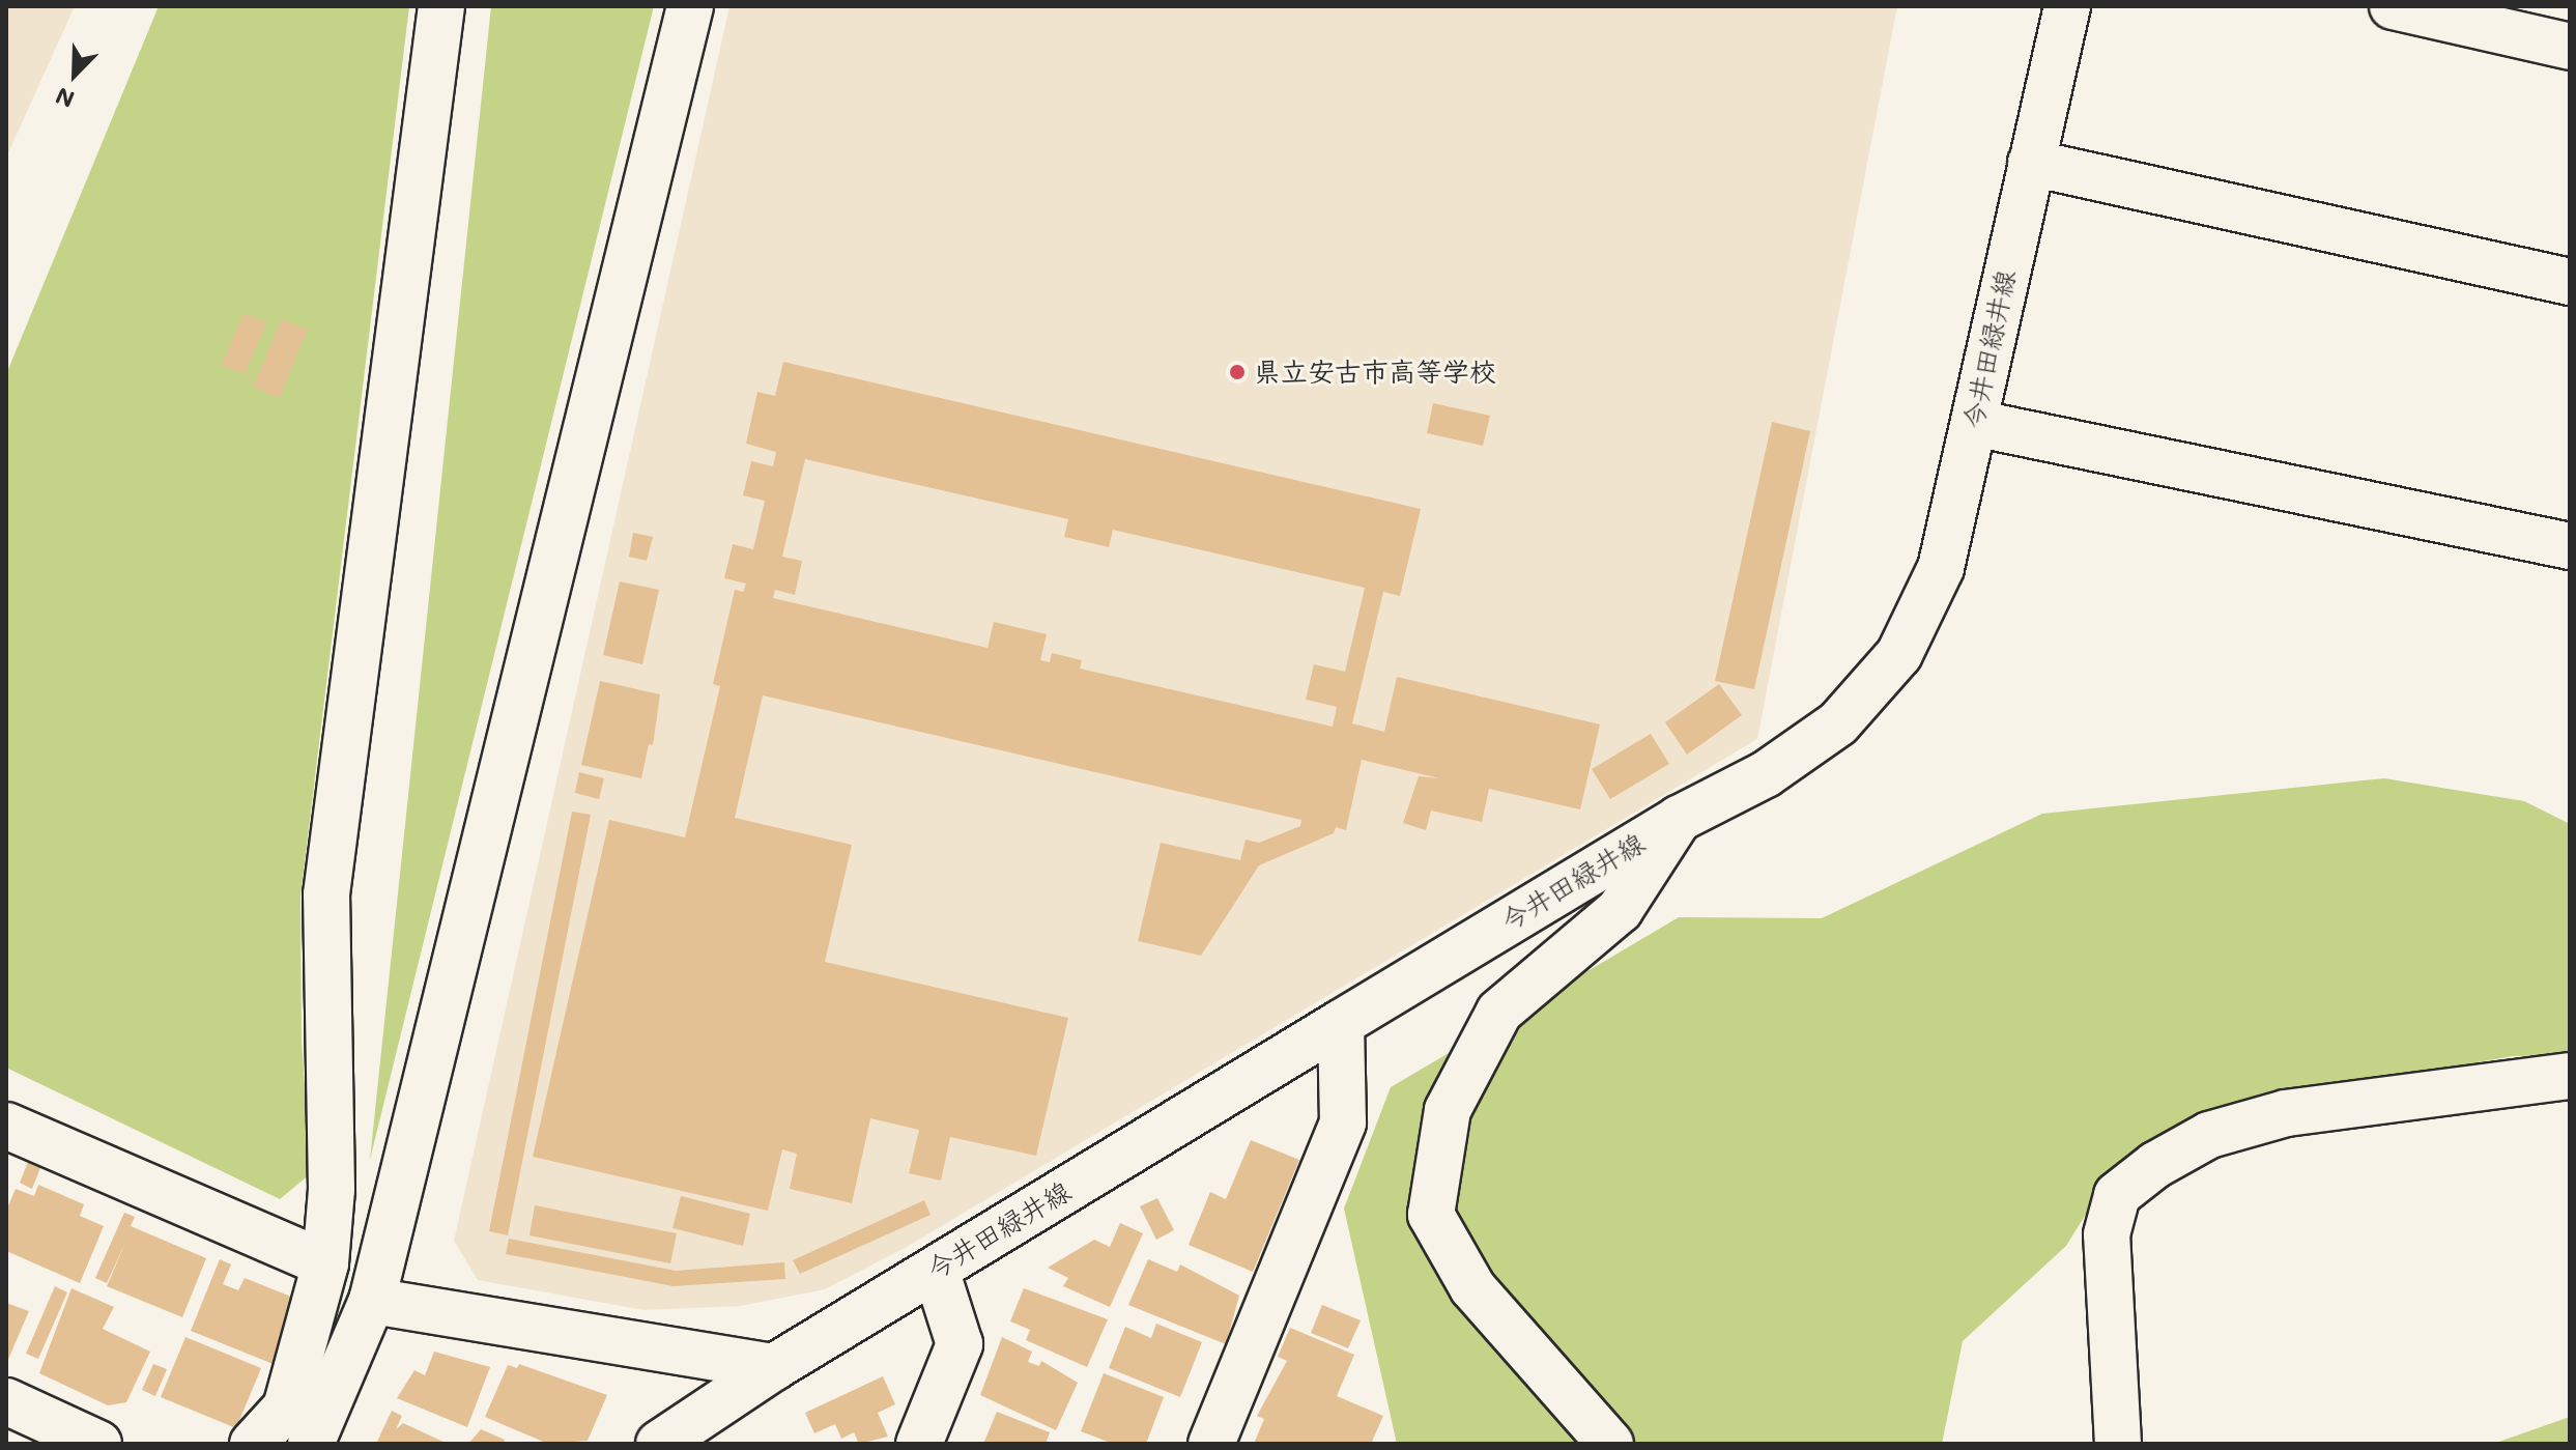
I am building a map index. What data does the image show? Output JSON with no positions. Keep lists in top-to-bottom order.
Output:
{
  "streets": {
    "street": ["今井田緑井線"]
  },
  "places": ["県立安古市高等学校"],
  "north": "bottom left"
}
